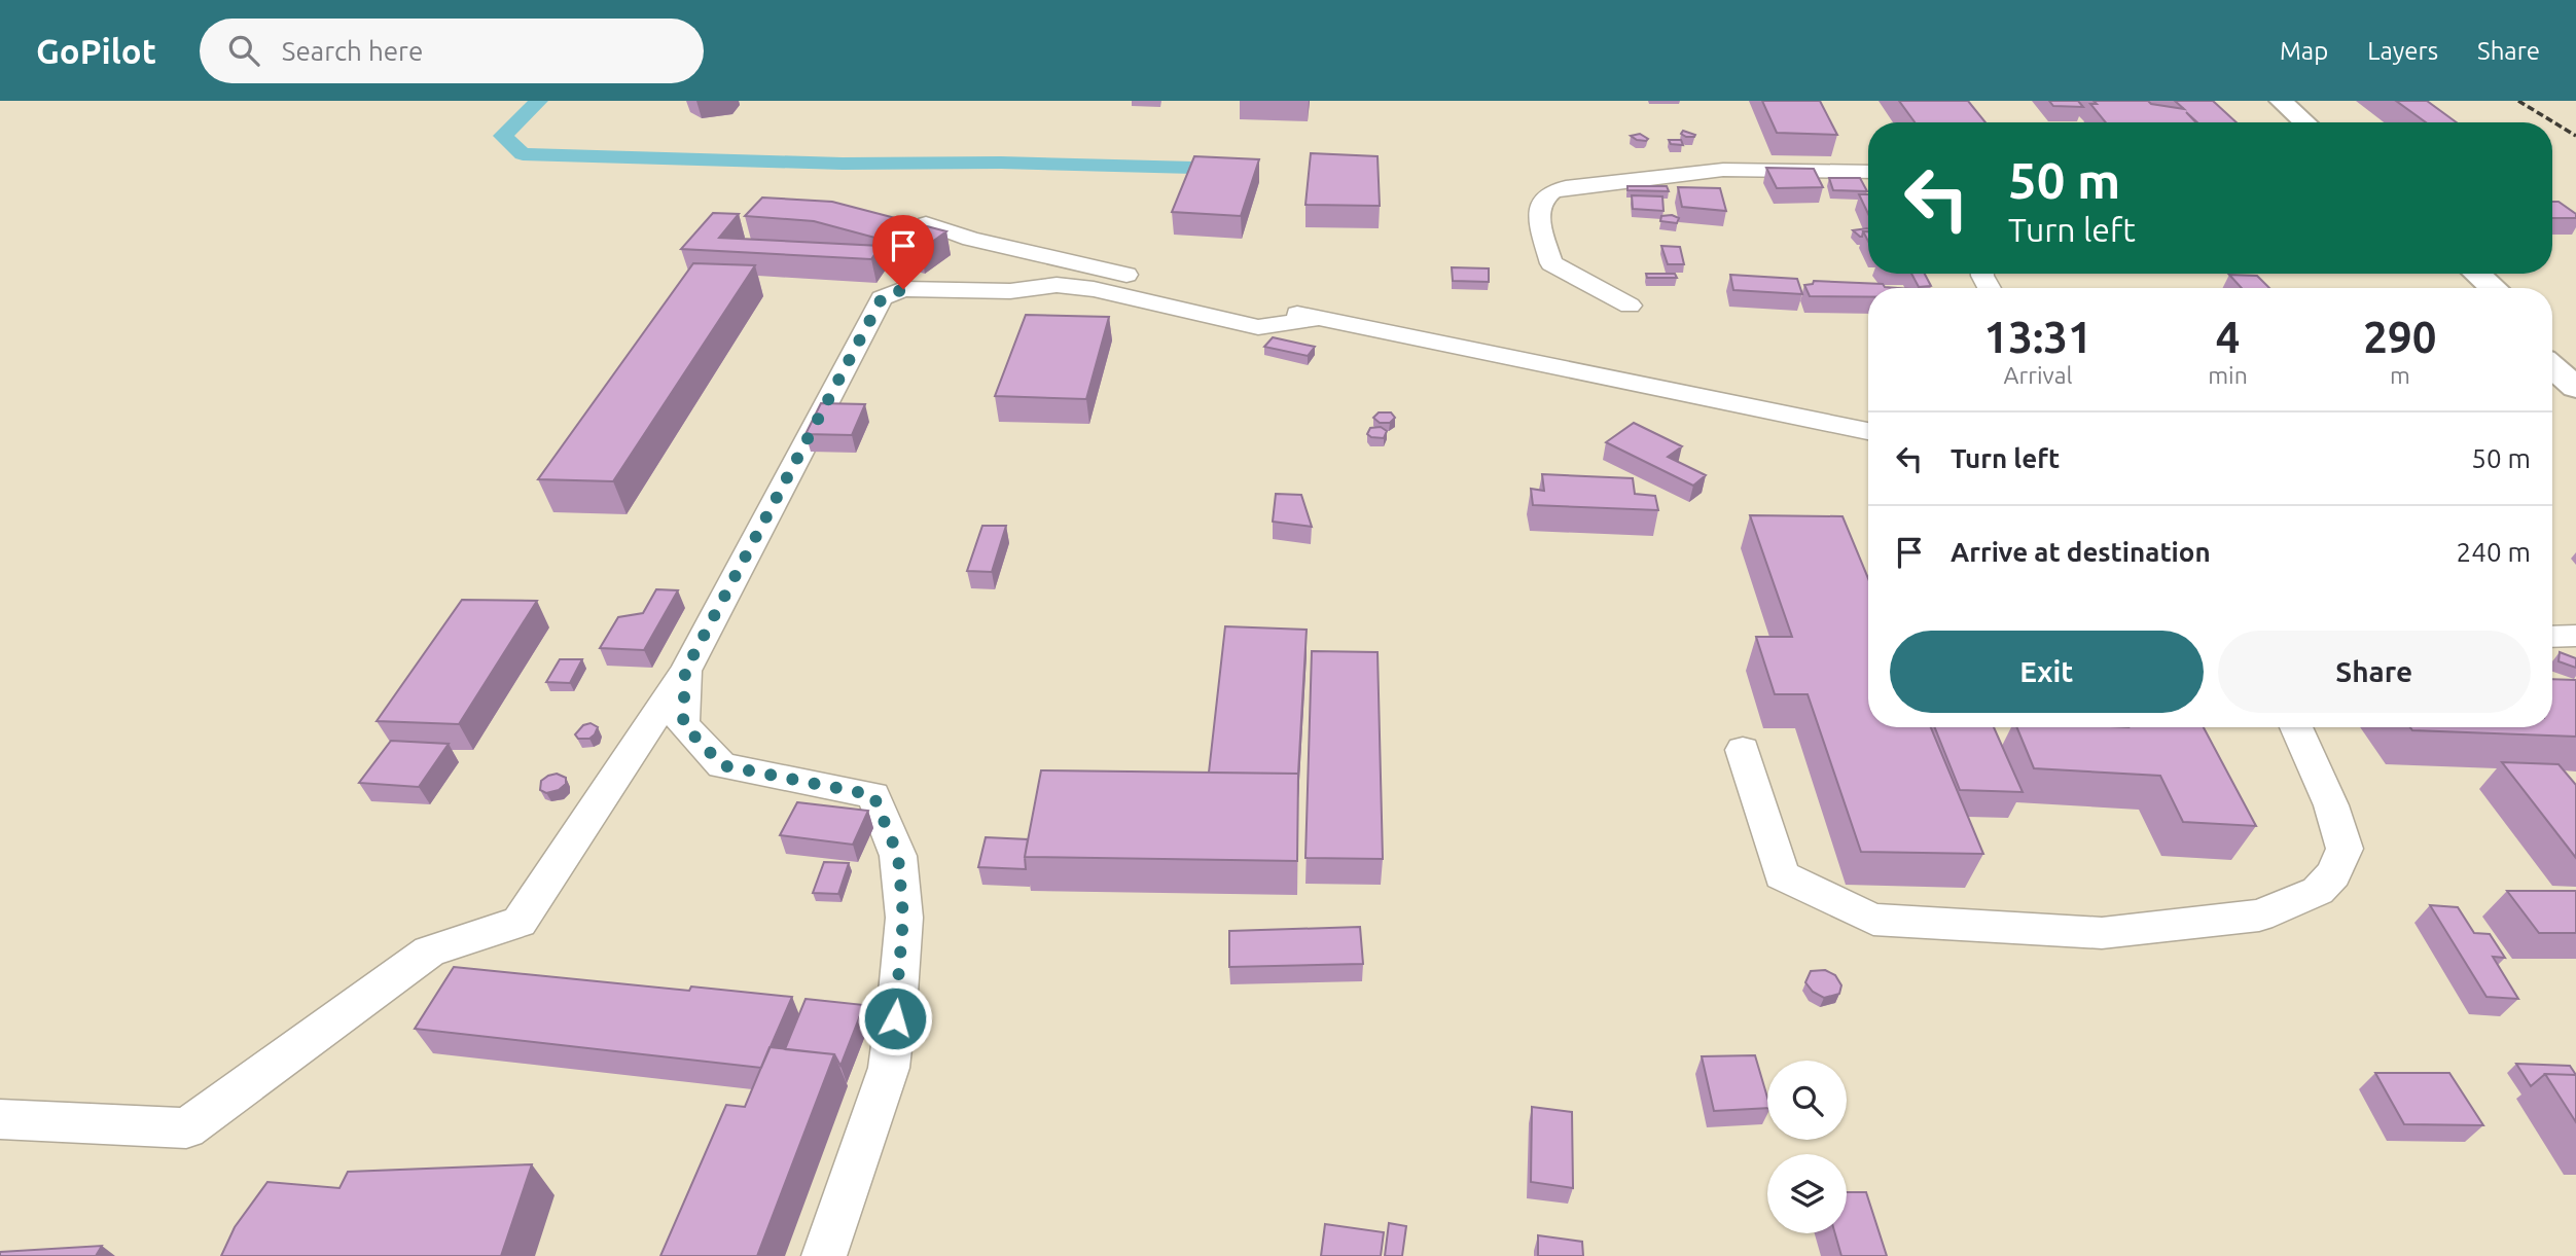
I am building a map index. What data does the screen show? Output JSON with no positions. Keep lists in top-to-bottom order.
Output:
{
  "page": {
    "header": "GoPilot",
    "search": "Search here",
    "nav": ["Map", "Layers", "Share"],
    "turn": ["50 m", "Turn left"],
    "eta": [
      "13:31",
      "Arrival",
      "4",
      "min",
      "290",
      "m"
    ],
    "list": [
      {
        "name": "Turn left",
        "value": "50 m"
      },
      {
        "name": "Arrive at destination",
        "value": "240 m"
      }
    ],
    "buttons": ["Exit", "Share"]
  }
}
